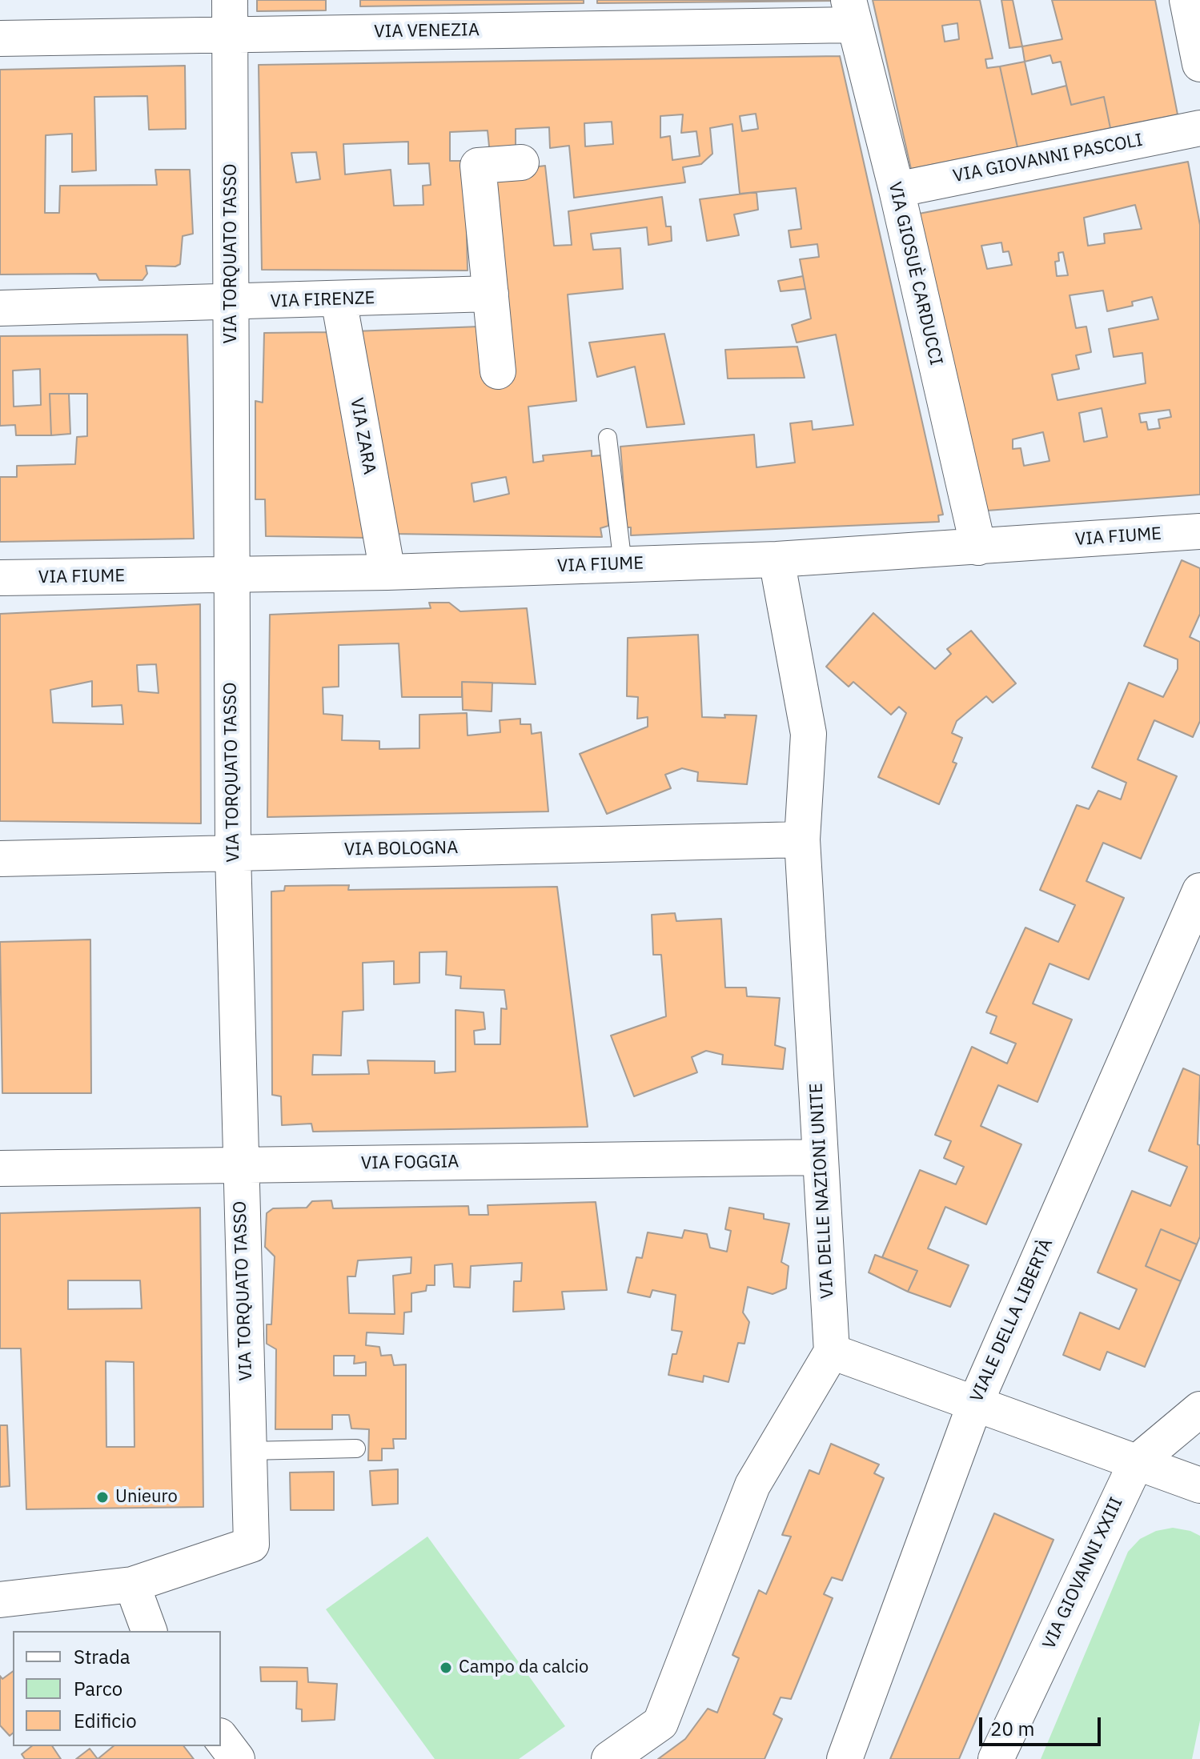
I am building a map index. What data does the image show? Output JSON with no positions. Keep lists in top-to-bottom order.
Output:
{
  "streets": {
    "street": [
      "VIA VENEZIA",
      "VIA GIOVANNI PASCOLI",
      "VIA TORQUATO TASSO",
      "VIA GIOSUÈ CARDUCCI",
      "VIA FIRENZE",
      "VIA ZARA",
      "VIA FIUME",
      "VIA BOLOGNA",
      "VIA FOGGIA",
      "VIA DELLE NAZIONI UNITE",
      "VIALE DELLA LIBERTÀ",
      "VIA GIOVANNI XXIII"
    ]
  },
  "crossings": [
    ["VIA VENEZIA", "VIA TORQUATO TASSO"],
    ["VIA VENEZIA", "VIA GIOSUÈ CARDUCCI"],
    ["VIA GIOVANNI PASCOLI", "VIA GIOSUÈ CARDUCCI"],
    ["VIA TORQUATO TASSO", "VIA FIRENZE"],
    ["VIA TORQUATO TASSO", "VIA FIUME"],
    ["VIA TORQUATO TASSO", "VIA BOLOGNA"],
    ["VIA TORQUATO TASSO", "VIA FOGGIA"],
    ["VIA GIOSUÈ CARDUCCI", "VIA FIUME"],
    ["VIA FIRENZE", "VIA ZARA"],
    ["VIA ZARA", "VIA FIUME"],
    ["VIA FIUME", "VIA DELLE NAZIONI UNITE"],
    ["VIA BOLOGNA", "VIA DELLE NAZIONI UNITE"],
    ["VIA FOGGIA", "VIA DELLE NAZIONI UNITE"]
  ],
  "places": ["Unieuro", "Campo da calcio"],
  "legend": ["Strada", "Parco", "Edificio"],
  "scale_bar": "20 m"
}
